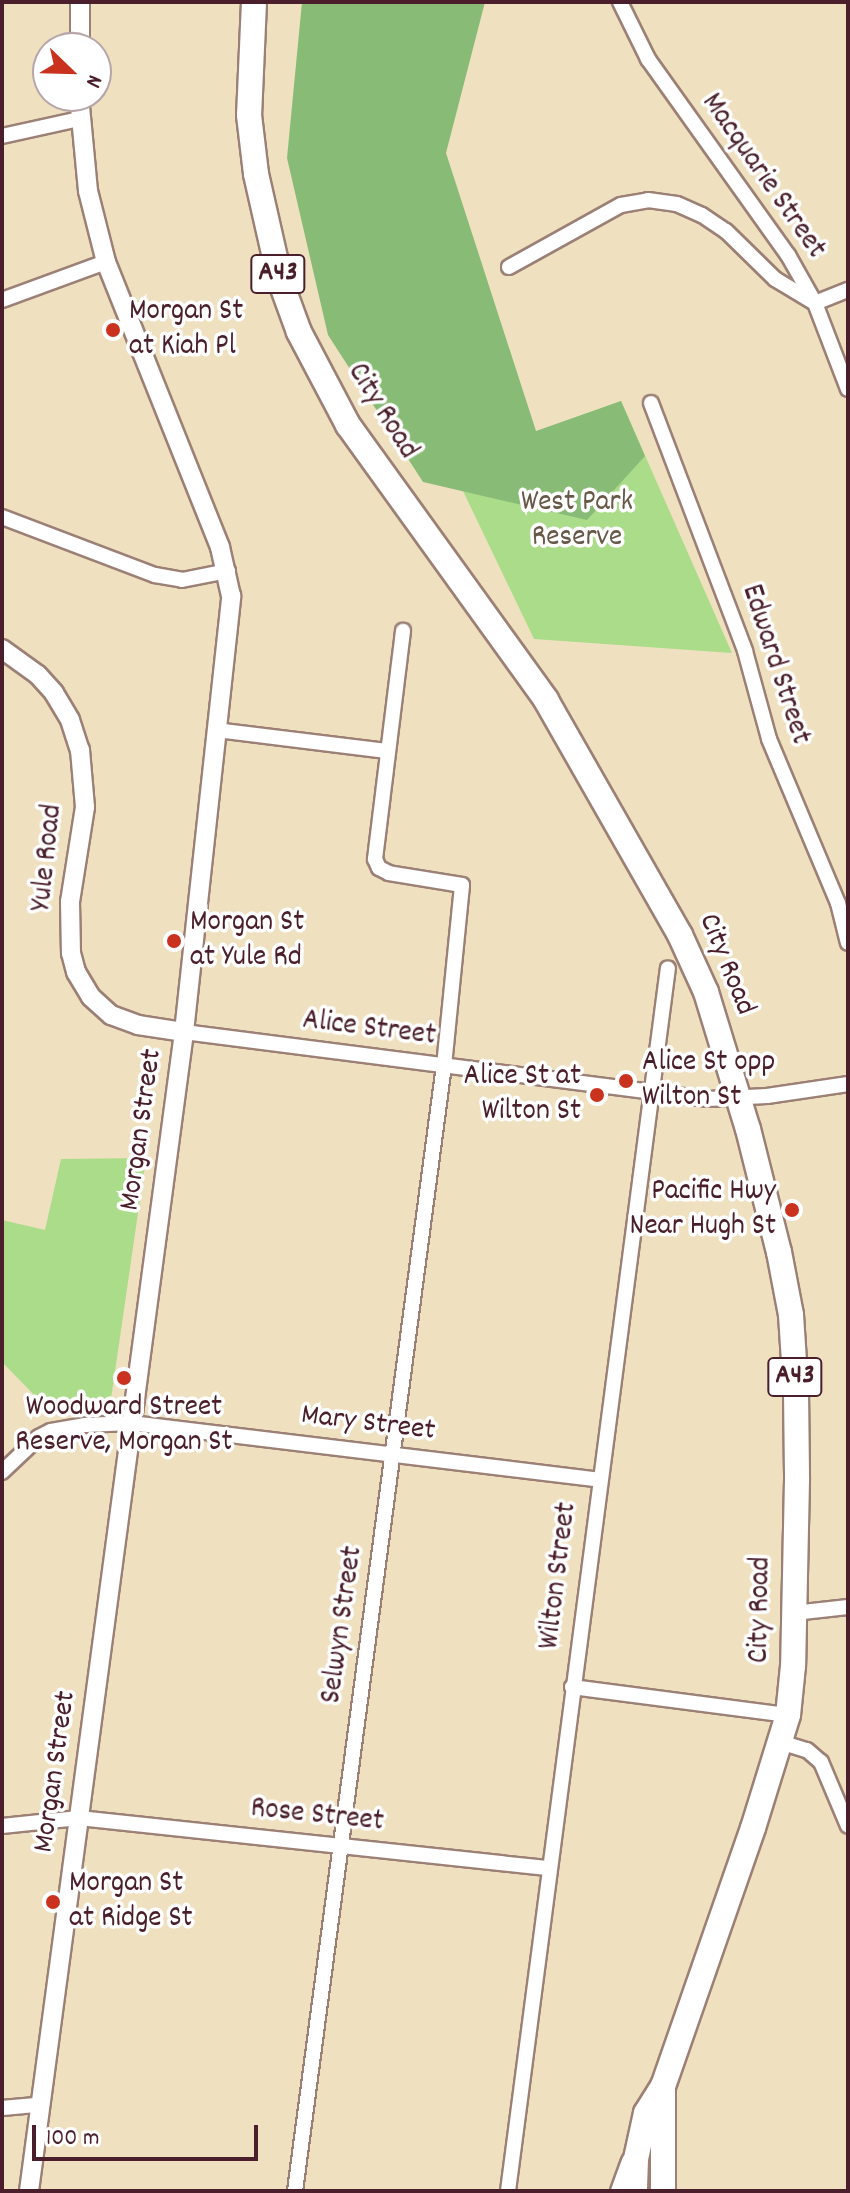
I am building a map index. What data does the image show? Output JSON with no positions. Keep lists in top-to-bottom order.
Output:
{
  "streets": {
    "highway": ["A43", "City Road"],
    "street": [
      "Macquarie Street",
      "Edward Street",
      "Yule Road",
      "Alice Street",
      "Morgan Street",
      "Mary Street",
      "Wilton Street",
      "Selwyn Street",
      "Rose Street"
    ]
  },
  "crossings": [
    ["City Road", "Alice Street"],
    ["Yule Road", "Alice Street"],
    ["Yule Road", "Morgan Street"],
    ["Alice Street", "Morgan Street"],
    ["Alice Street", "Wilton Street"],
    ["Alice Street", "Selwyn Street"],
    ["Morgan Street", "Mary Street"],
    ["Morgan Street", "Rose Street"],
    ["Mary Street", "Wilton Street"],
    ["Mary Street", "Selwyn Street"],
    ["Wilton Street", "Rose Street"],
    ["Selwyn Street", "Rose Street"]
  ],
  "parks": ["West Park Reserve"],
  "places": [
    "Morgan St at Kiah Pl",
    "Morgan St at Yule Rd",
    "Alice St opp Wilton St",
    "Alice St at Wilton St",
    "Pacific Hwy Near Hugh St",
    "Woodward Street Reserve, Morgan St",
    "Morgan St at Ridge St"
  ],
  "scale_bar": "100 m",
  "north": "bottom right"
}
